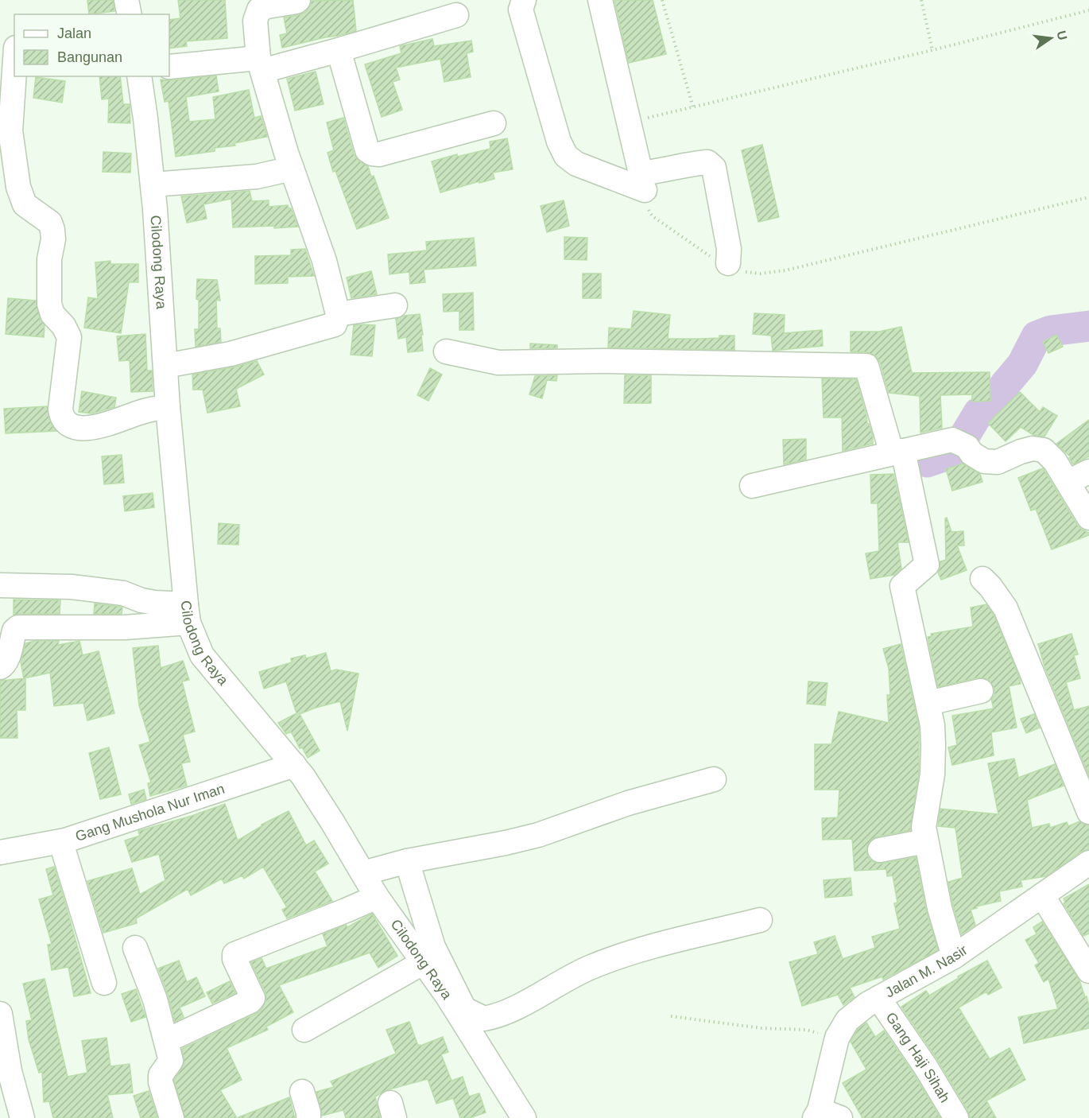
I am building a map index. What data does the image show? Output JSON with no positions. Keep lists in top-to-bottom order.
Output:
{
  "streets": {
    "street": [
      "Cilodong Raya",
      "Gang Mushola Nur Iman",
      "Jalan M. Nasir",
      "Gang Haji Sihah"
    ]
  },
  "crossings": [
    ["Cilodong Raya", "Gang Mushola Nur Iman"],
    ["Jalan M. Nasir", "Gang Haji Sihah"]
  ],
  "legend": ["Jalan", "Bangunan"],
  "north": "right"
}
